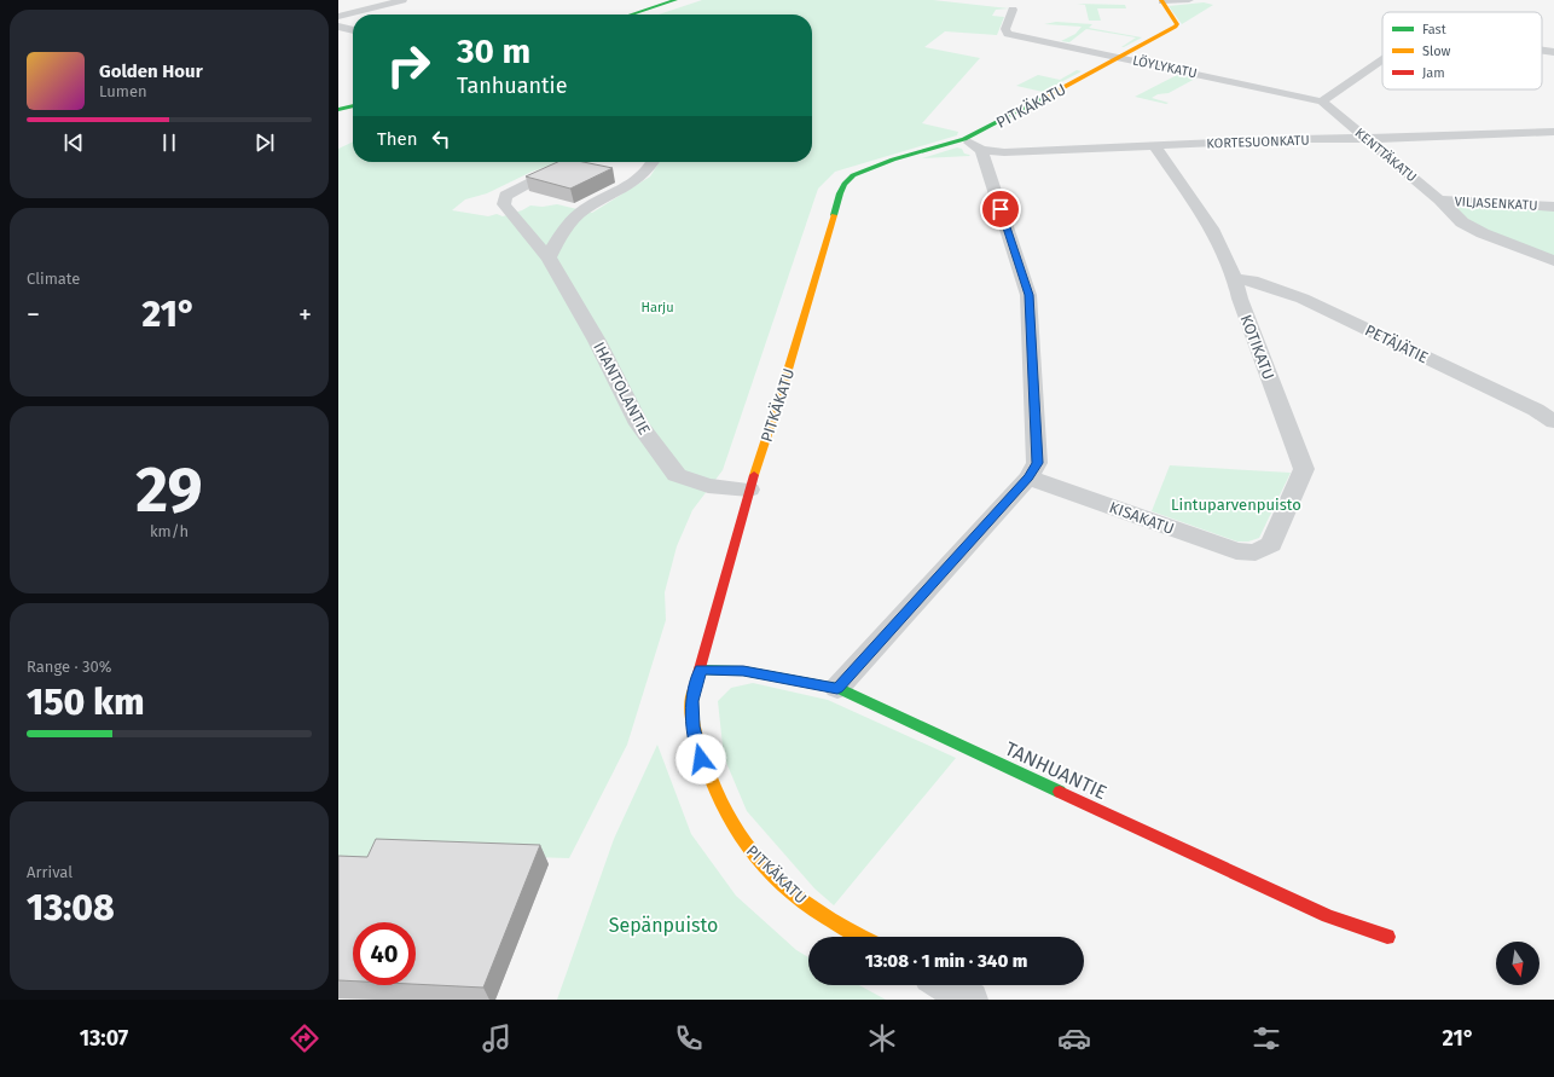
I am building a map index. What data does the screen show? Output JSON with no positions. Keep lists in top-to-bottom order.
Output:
{
  "streets": {
    "street": [
      "LÖYLYKATU",
      "PITKÄKATU",
      "KORTESUONKATU",
      "KENTTÄKATU",
      "VILJASENKATU",
      "PETÄJÄTIE",
      "KOTIKATU",
      "IHANTOLANTIE",
      "KISAKATU",
      "TANHUANTIE"
    ]
  },
  "crossings": [
    ["LÖYLYKATU", "PITKÄKATU"],
    ["LÖYLYKATU", "KENTTÄKATU"],
    ["PITKÄKATU", "KORTESUONKATU"],
    ["PITKÄKATU", "IHANTOLANTIE"],
    ["PITKÄKATU", "TANHUANTIE"],
    ["KORTESUONKATU", "KENTTÄKATU"],
    ["KORTESUONKATU", "KOTIKATU"],
    ["KENTTÄKATU", "VILJASENKATU"],
    ["PETÄJÄTIE", "KOTIKATU"],
    ["KOTIKATU", "KISAKATU"]
  ],
  "parks": ["Harju", "Lintuparvenpuisto", "Sepänpuisto"],
  "legend": ["Fast", "Slow", "Jam"],
  "north": "bottom",
  "page": {
    "turn": ["30 m", "Tanhuantie"],
    "song": ["Golden Hour", "Lumen"],
    "then": "Then",
    "tile": [
      "Climate",
      ["29", "km/h"],
      ["Range · 30%", "150 km"],
      ["Arrival", "13:08"]
    ],
    "heat": ["−", "21°", "+"],
    "limit": "40",
    "trip": "13:08 · 1 min · 340 m",
    "tabs": ["13:07", "21°"]
  }
}
